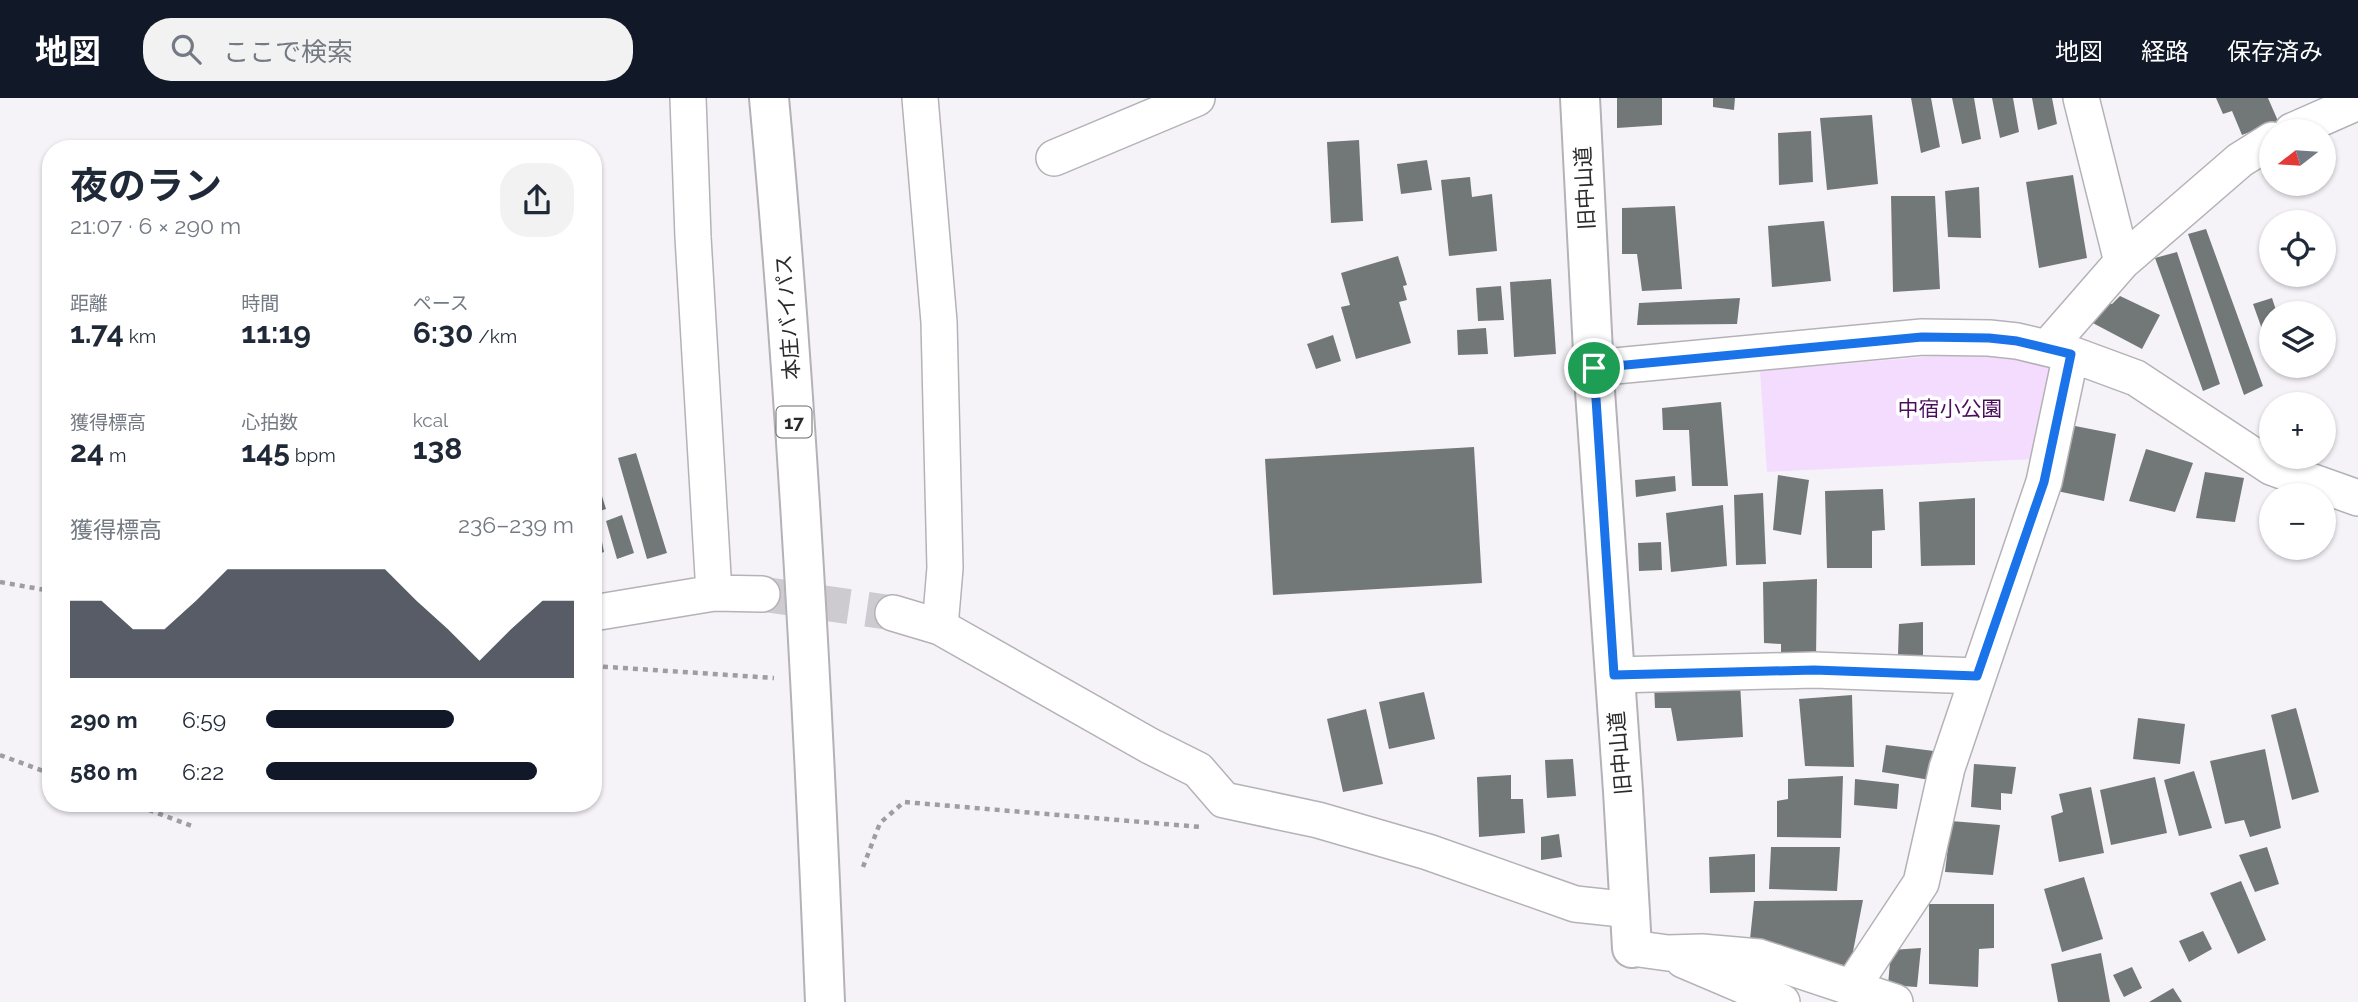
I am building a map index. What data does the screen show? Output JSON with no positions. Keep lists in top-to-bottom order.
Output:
{
  "streets": {
    "main road": ["旧中山道", "本庄バイパス", "17"]
  },
  "parks": ["中宿小公園"],
  "north": "left",
  "page": {
    "header": "地図",
    "search": "ここで検索",
    "nav": ["地図", "経路", "保存済み"],
    "map_buttons": ["+", "−"],
    "heading": ["夜のラン", "21:07 · 6 × 290 m"],
    "stats": [
      ["距離", "1.74 km"],
      ["時間", "11:19"],
      ["ペース", "6:30 /km"],
      ["獲得標高", "24 m"],
      ["心拍数", "145 bpm"],
      ["kcal", "138"]
    ],
    "chart": ["獲得標高", "236–239 m"],
    "list": [
      {
        "name": "290 m",
        "note": "6:59"
      },
      {
        "name": "580 m",
        "note": "6:22"
      }
    ]
  }
}
